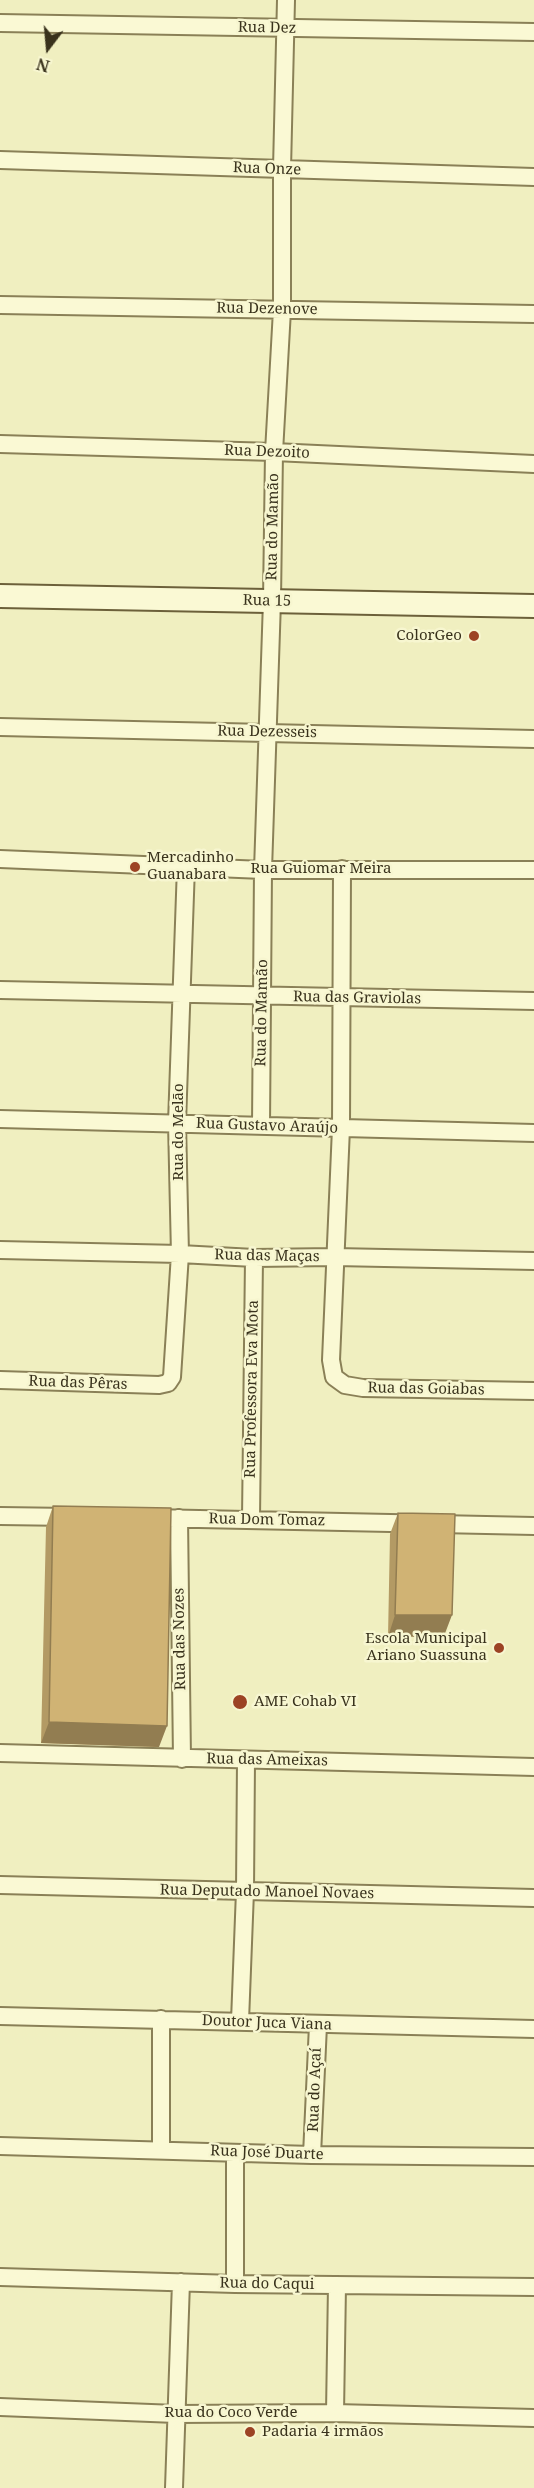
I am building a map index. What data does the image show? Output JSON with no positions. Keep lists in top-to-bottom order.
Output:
{
  "streets": {
    "main road": ["Rua 15"],
    "street": [
      "Rua Dez",
      "Rua Onze",
      "Rua Dezenove",
      "Rua Dezoito",
      "Rua do Mamão",
      "Rua Dezesseis",
      "Rua Guiomar Meira",
      "Rua das Graviolas",
      "Rua Gustavo Araújo",
      "Rua do Melão",
      "Rua das Maças",
      "Rua das Pêras",
      "Rua Professora Eva Mota",
      "Rua das Goiabas",
      "Rua Dom Tomaz",
      "Rua das Nozes",
      "Rua das Ameixas",
      "Rua Deputado Manoel Novaes",
      "Doutor Juca Viana",
      "Rua do Açaí",
      "Rua José Duarte",
      "Rua do Caqui",
      "Rua do Coco Verde"
    ]
  },
  "crossings": [
    ["Rua Dez", "Rua do Mamão"],
    ["Rua Onze", "Rua do Mamão"],
    ["Rua Dezenove", "Rua do Mamão"],
    ["Rua Dezoito", "Rua do Mamão"],
    ["Rua do Mamão", "Rua 15"],
    ["Rua do Mamão", "Rua Dezesseis"],
    ["Rua do Mamão", "Rua Guiomar Meira"],
    ["Rua do Mamão", "Rua das Graviolas"],
    ["Rua do Mamão", "Rua Gustavo Araújo"],
    ["Rua Guiomar Meira", "Rua do Melão"],
    ["Rua das Graviolas", "Rua do Melão"],
    ["Rua Gustavo Araújo", "Rua do Melão"],
    ["Rua do Melão", "Rua das Maças"],
    ["Rua do Melão", "Rua das Pêras"],
    ["Rua das Maças", "Rua Professora Eva Mota"],
    ["Rua das Maças", "Rua das Goiabas"],
    ["Rua Professora Eva Mota", "Rua Dom Tomaz"],
    ["Rua Dom Tomaz", "Rua das Nozes"],
    ["Rua das Nozes", "Rua das Ameixas"],
    ["Doutor Juca Viana", "Rua do Açaí"],
    ["Rua do Açaí", "Rua José Duarte"]
  ],
  "places": [
    "ColorGeo",
    "Mercadinho Guanabara",
    "Escola Municipal Ariano Suassuna",
    "AME Cohab VI",
    "Padaria 4 irmãos"
  ],
  "north": "bottom"
}
